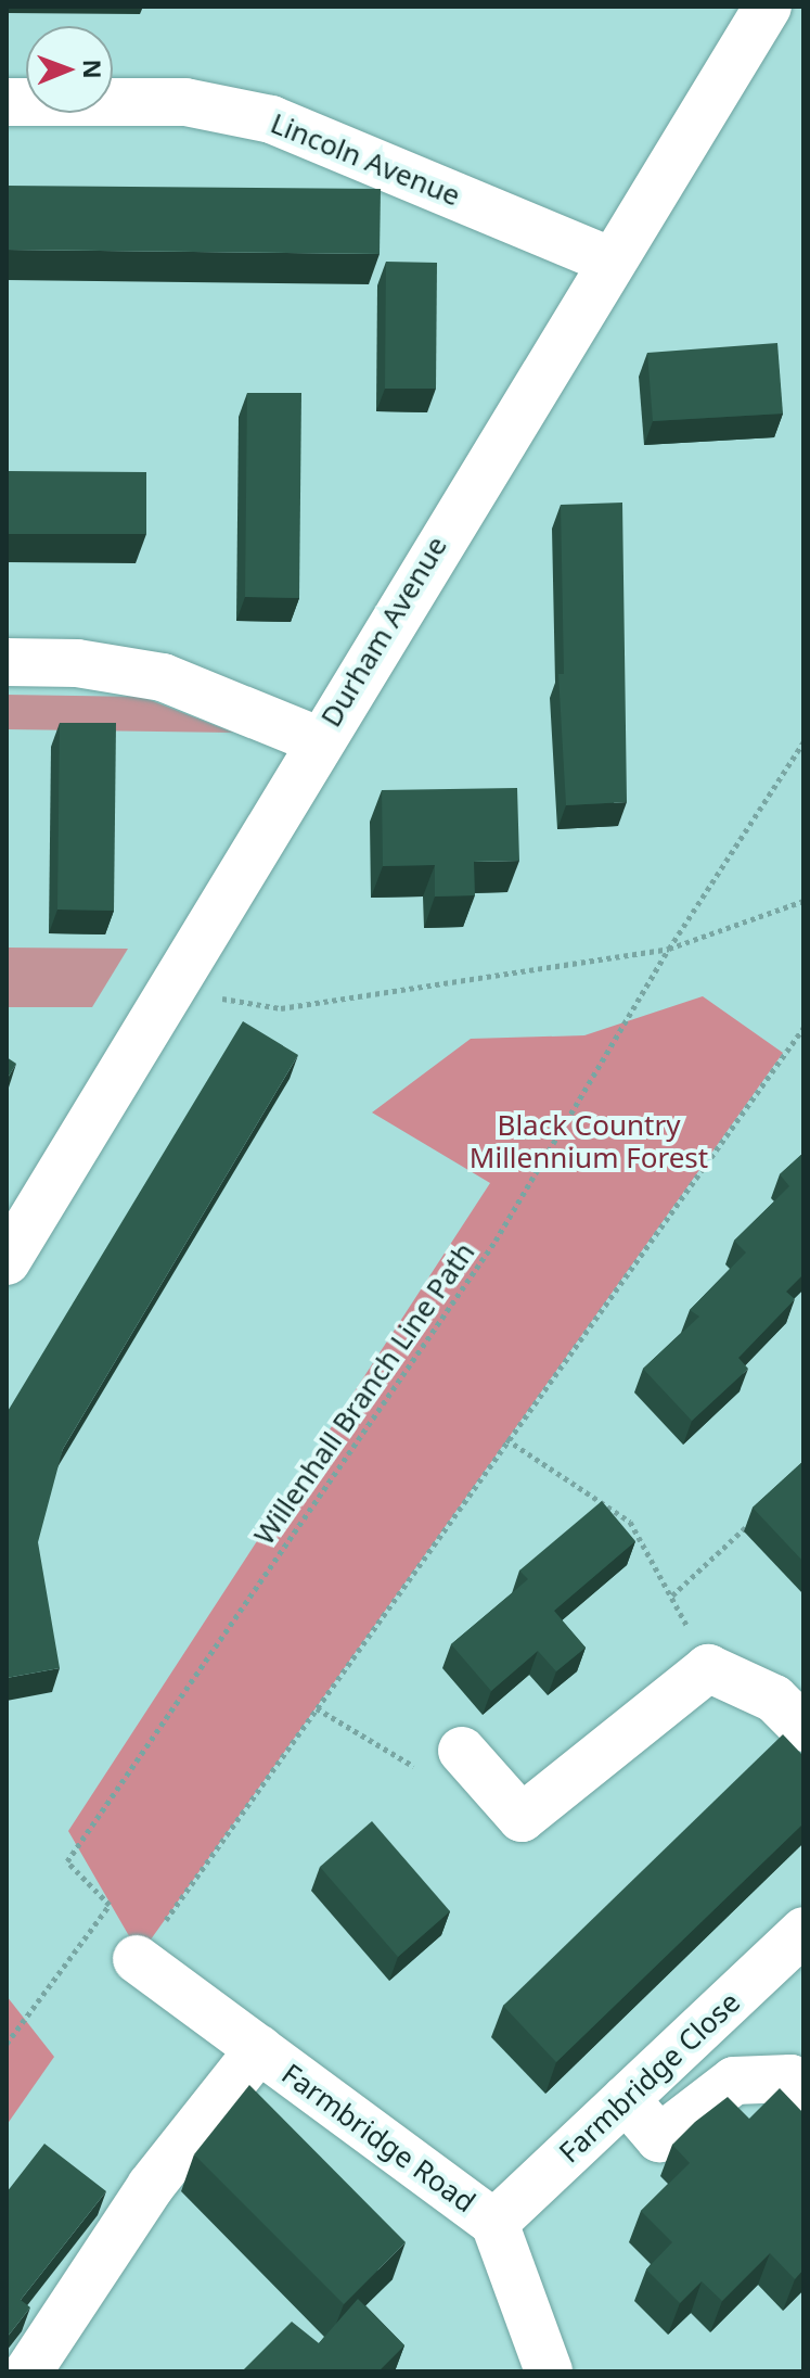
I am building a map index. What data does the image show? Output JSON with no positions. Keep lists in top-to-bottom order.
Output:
{
  "streets": {
    "street": [
      "Lincoln Avenue",
      "Durham Avenue",
      "Farmbridge Close",
      "Farmbridge Road"
    ],
    "path": ["Willenhall Branch Line Path"]
  },
  "crossings": [
    ["Lincoln Avenue", "Durham Avenue"],
    ["Farmbridge Close", "Farmbridge Road"]
  ],
  "parks": ["Black Country Millennium Forest"],
  "north": "right"
}
